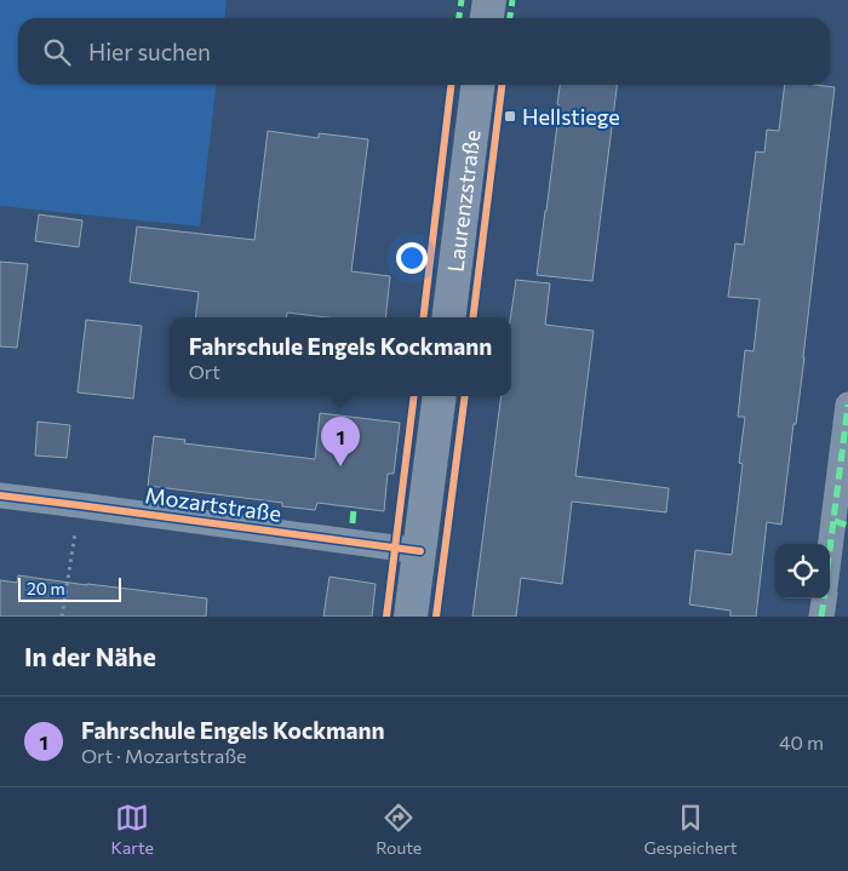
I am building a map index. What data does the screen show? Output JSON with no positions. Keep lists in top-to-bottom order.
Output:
{
  "streets": {
    "street": ["Laurenzstraße", "Mozartstraße"]
  },
  "places": {
    "transit": ["Hellstiege"]
  },
  "scale_bar": "20 m",
  "page": {
    "search": "Hier suchen",
    "popup": ["Fahrschule Engels Kockmann", "Ort"],
    "pins": "1",
    "scale": "20 m",
    "heading": "In der Nähe",
    "list": [
      {
        "mark": "1",
        "name": "Fahrschule Engels Kockmann",
        "note": "Ort · Mozartstraße",
        "value": "40 m"
      }
    ],
    "nav": ["Karte", "Route", "Gespeichert"]
  }
}
